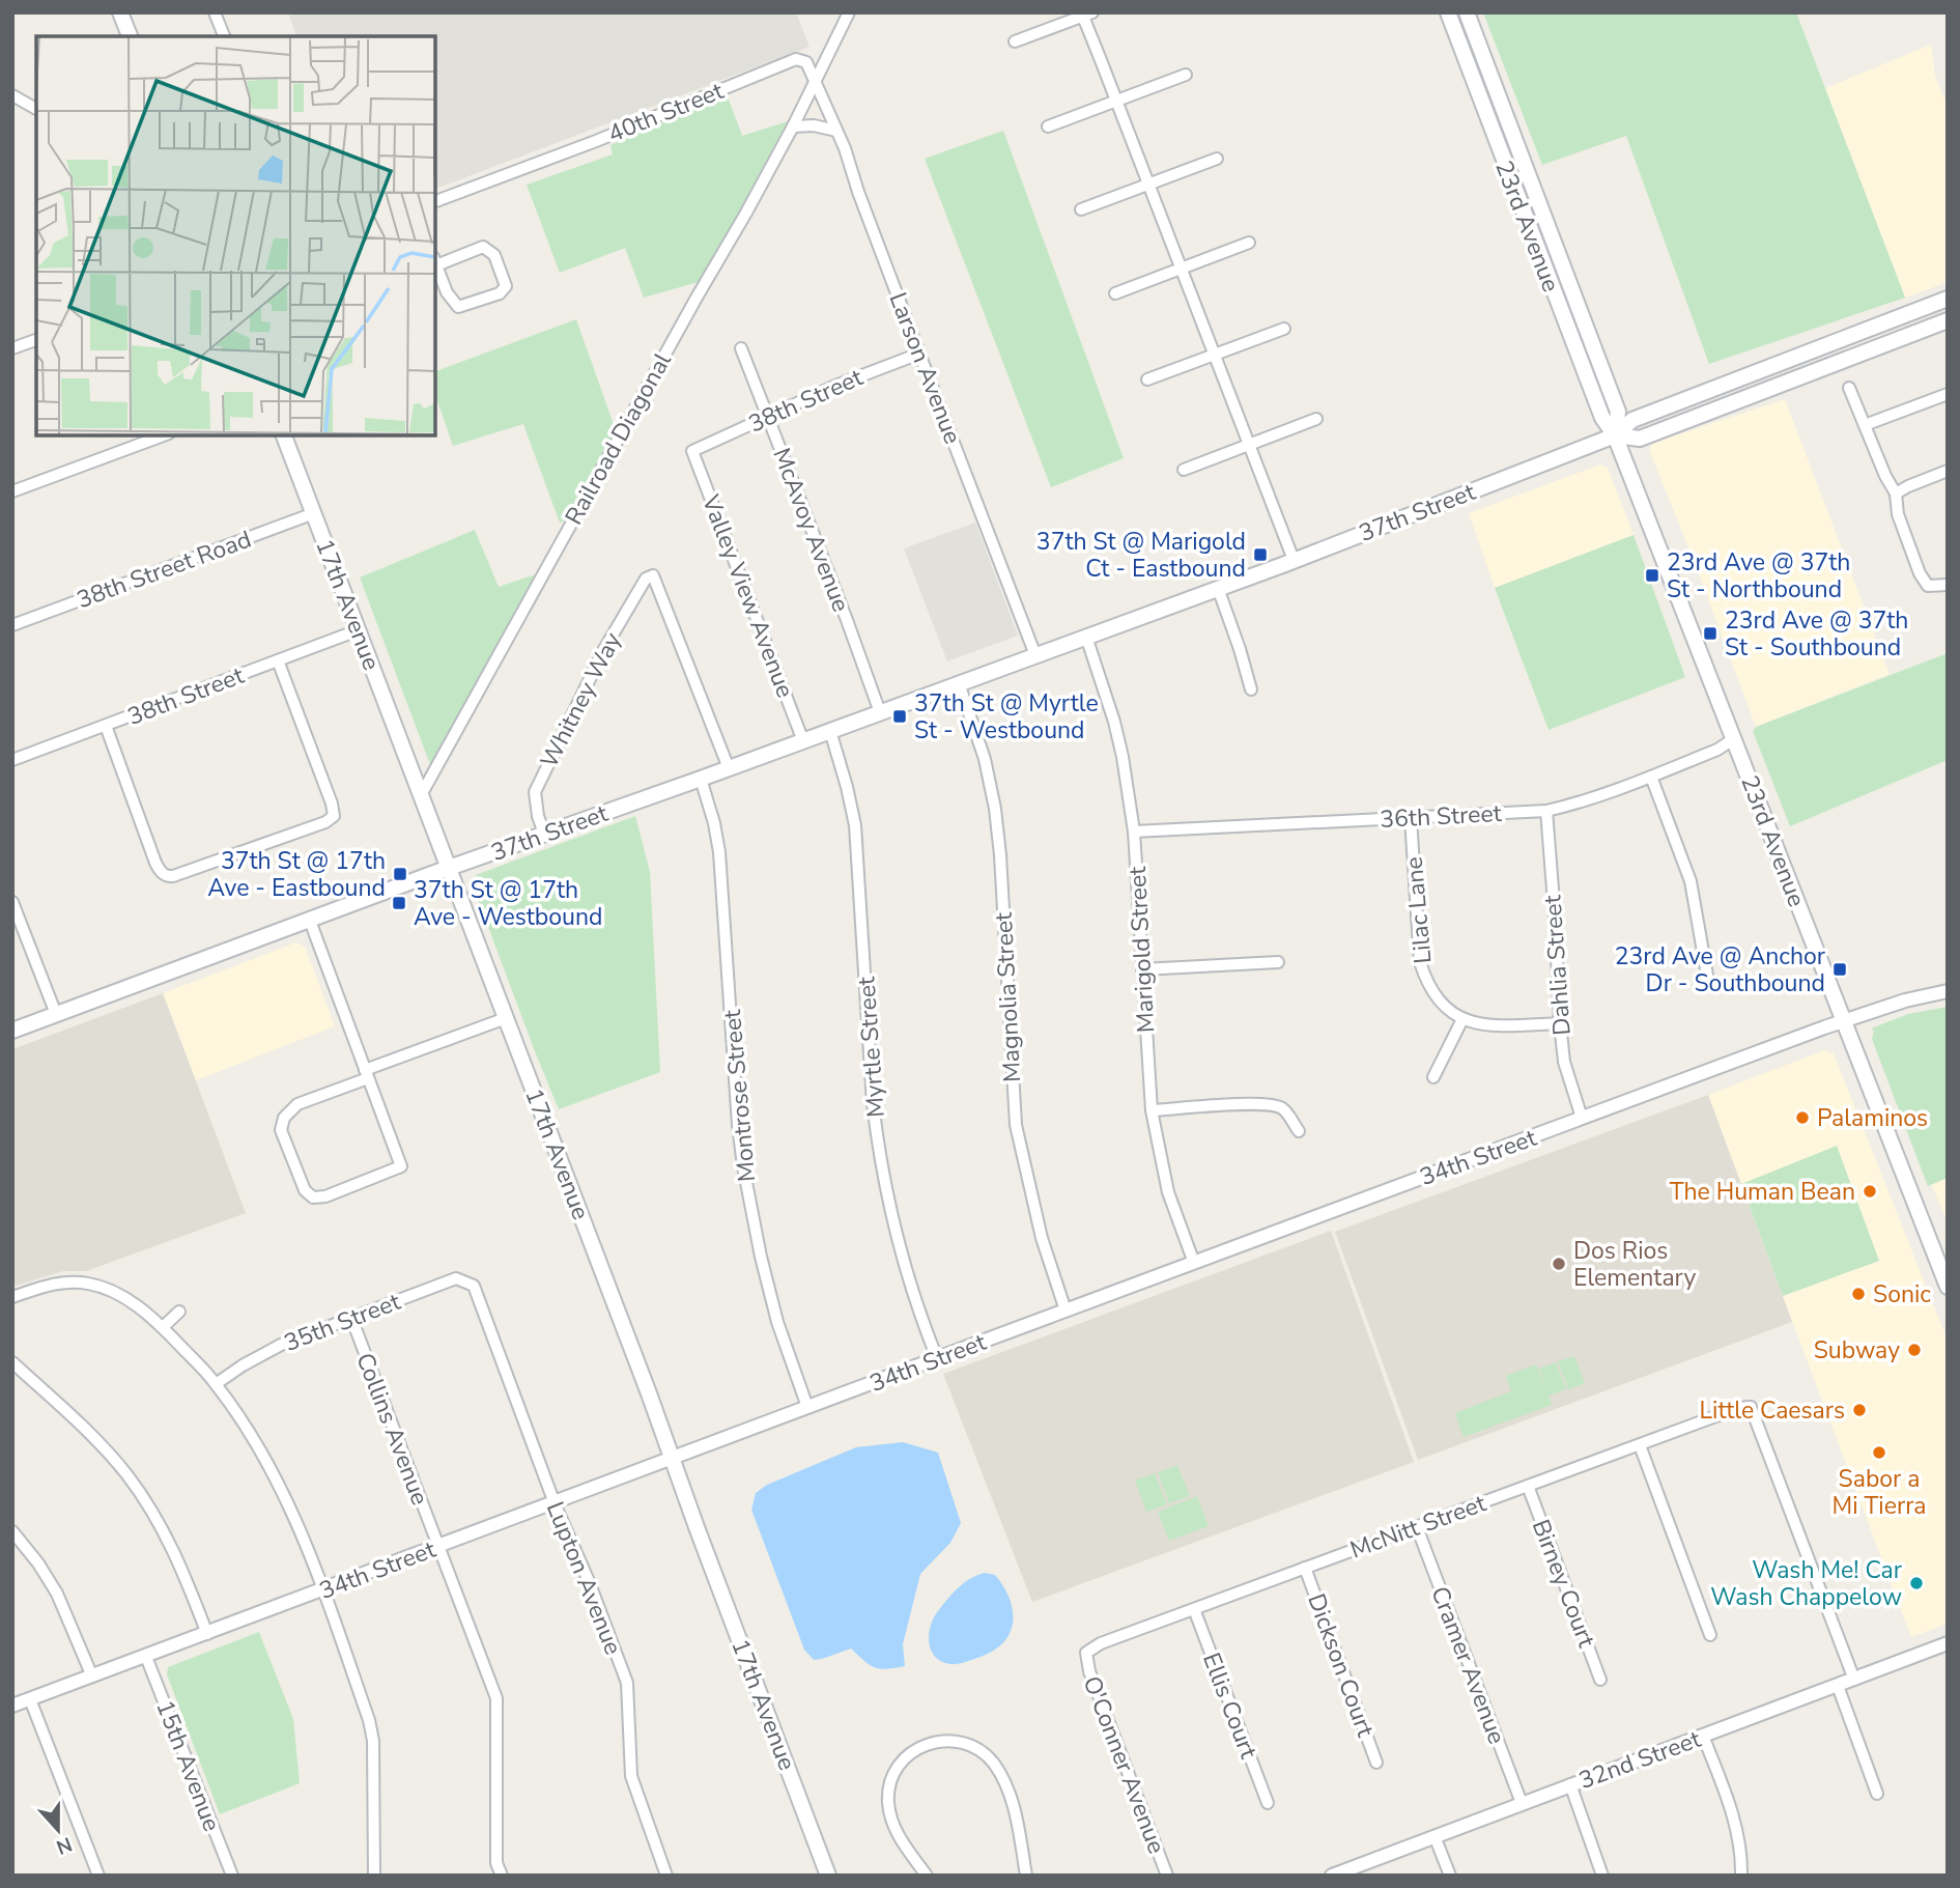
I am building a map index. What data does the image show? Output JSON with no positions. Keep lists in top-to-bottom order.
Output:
{
  "streets": {
    "main road": ["23rd Avenue", "37th Street", "17th Avenue"],
    "street": [
      "40th Street",
      "Larson Avenue",
      "38th Street",
      "Railroad Diagonal",
      "McAvoy Avenue",
      "38th Street Road",
      "Valley View Avenue",
      "Whitney Way",
      "36th Street",
      "Lilac Lane",
      "Marigold Street",
      "Dahlia Street",
      "Magnolia Street",
      "Myrtle Street",
      "Montrose Street",
      "34th Street",
      "35th Street",
      "Collins Avenue",
      "McNitt Street",
      "Lupton Avenue",
      "Birney Court",
      "Dickson Court",
      "Cramer Avenue",
      "Ellis Court",
      "32nd Street",
      "O'Conner Avenue",
      "15th Avenue"
    ]
  },
  "crossings": [
    ["40th Street", "Larson Avenue"],
    ["40th Street", "Railroad Diagonal"],
    ["23rd Avenue", "37th Street"],
    ["23rd Avenue", "36th Street"],
    ["23rd Avenue", "34th Street"],
    ["Larson Avenue", "38th Street"],
    ["Larson Avenue", "Railroad Diagonal"],
    ["Larson Avenue", "37th Street"],
    ["38th Street", "McAvoy Avenue"],
    ["38th Street", "Valley View Avenue"],
    ["38th Street", "17th Avenue"],
    ["Railroad Diagonal", "17th Avenue"],
    ["37th Street", "McAvoy Avenue"],
    ["37th Street", "Valley View Avenue"],
    ["37th Street", "17th Avenue"],
    ["37th Street", "Whitney Way"],
    ["37th Street", "Marigold Street"],
    ["37th Street", "Magnolia Street"],
    ["37th Street", "Myrtle Street"],
    ["37th Street", "Montrose Street"],
    ["38th Street Road", "17th Avenue"],
    ["17th Avenue", "34th Street"],
    ["36th Street", "Lilac Lane"],
    ["36th Street", "Marigold Street"],
    ["36th Street", "Dahlia Street"],
    ["Marigold Street", "34th Street"],
    ["Dahlia Street", "34th Street"],
    ["Magnolia Street", "34th Street"],
    ["Myrtle Street", "34th Street"],
    ["Montrose Street", "34th Street"],
    ["34th Street", "Collins Avenue"],
    ["34th Street", "Lupton Avenue"],
    ["34th Street", "15th Avenue"],
    ["35th Street", "Collins Avenue"],
    ["35th Street", "Lupton Avenue"],
    ["McNitt Street", "Birney Court"],
    ["McNitt Street", "Dickson Court"],
    ["McNitt Street", "Cramer Avenue"],
    ["McNitt Street", "Ellis Court"],
    ["McNitt Street", "32nd Street"],
    ["McNitt Street", "O'Conner Avenue"],
    ["Cramer Avenue", "32nd Street"]
  ],
  "places": {
    "transit": [
      "37th St @ Marigold Ct - Eastbound",
      "23rd Ave @ 37th St - Northbound",
      "23rd Ave @ 37th St - Southbound",
      "37th St @ Myrtle St - Westbound",
      "37th St @ 17th Ave - Eastbound",
      "37th St @ 17th Ave - Westbound",
      "23rd Ave @ Anchor Dr - Southbound"
    ],
    "other": [
      "Palaminos",
      "The Human Bean",
      "Dos Rios Elementary",
      "Sonic",
      "Subway",
      "Little Caesars",
      "Sabor a Mi Tierra",
      "Wash Me! Car Wash Chappelow"
    ]
  },
  "north": "bottom"
}
